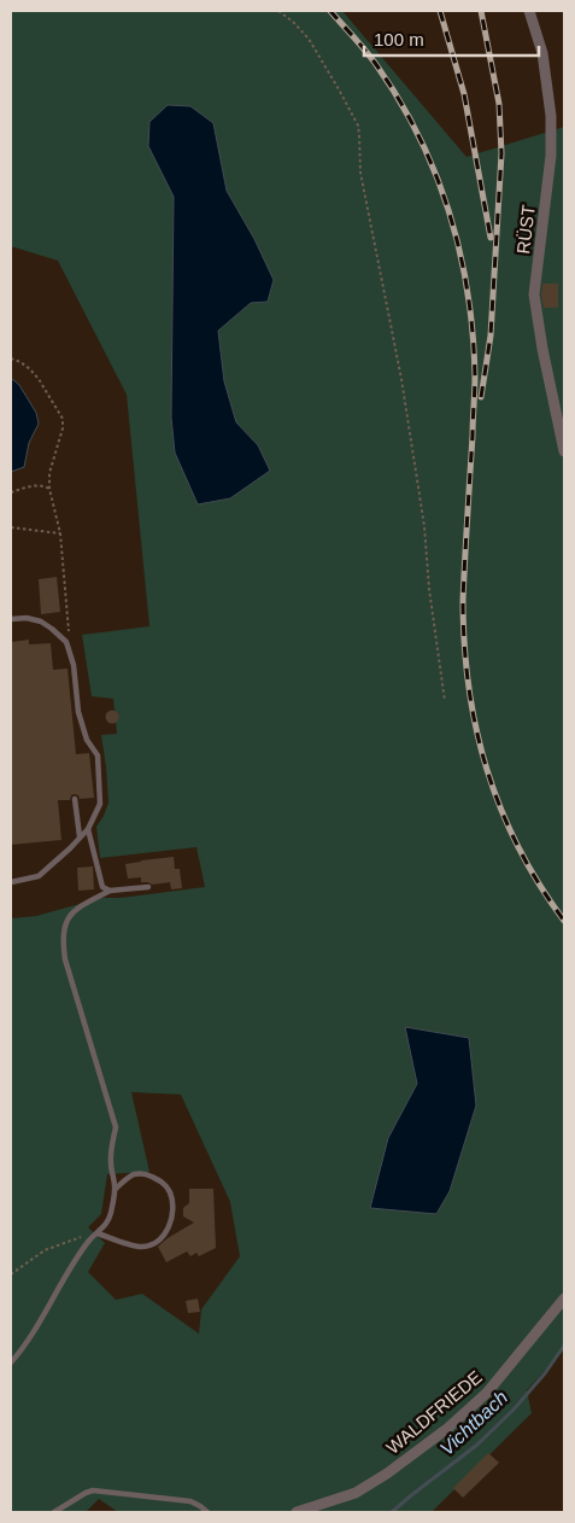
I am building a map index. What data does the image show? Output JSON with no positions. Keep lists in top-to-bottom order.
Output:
{
  "streets": {
    "street": ["RÜST", "WALDFRIEDE"]
  },
  "water": ["Vichtbach"],
  "scale_bar": "100 m"
}
